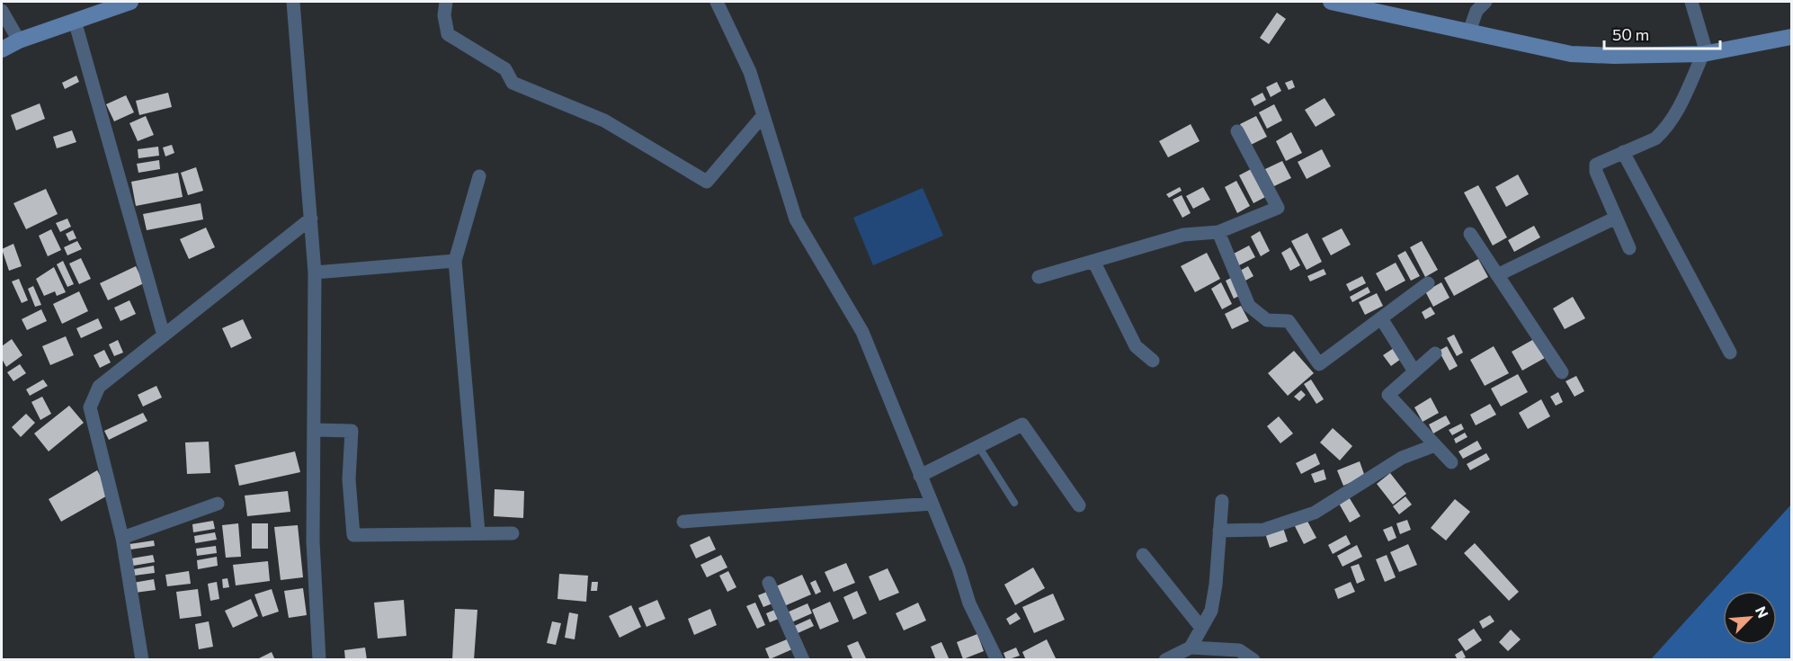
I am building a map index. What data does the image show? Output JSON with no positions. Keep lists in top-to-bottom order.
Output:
{
  "scale_bar": "50 m",
  "north": "top right"
}
